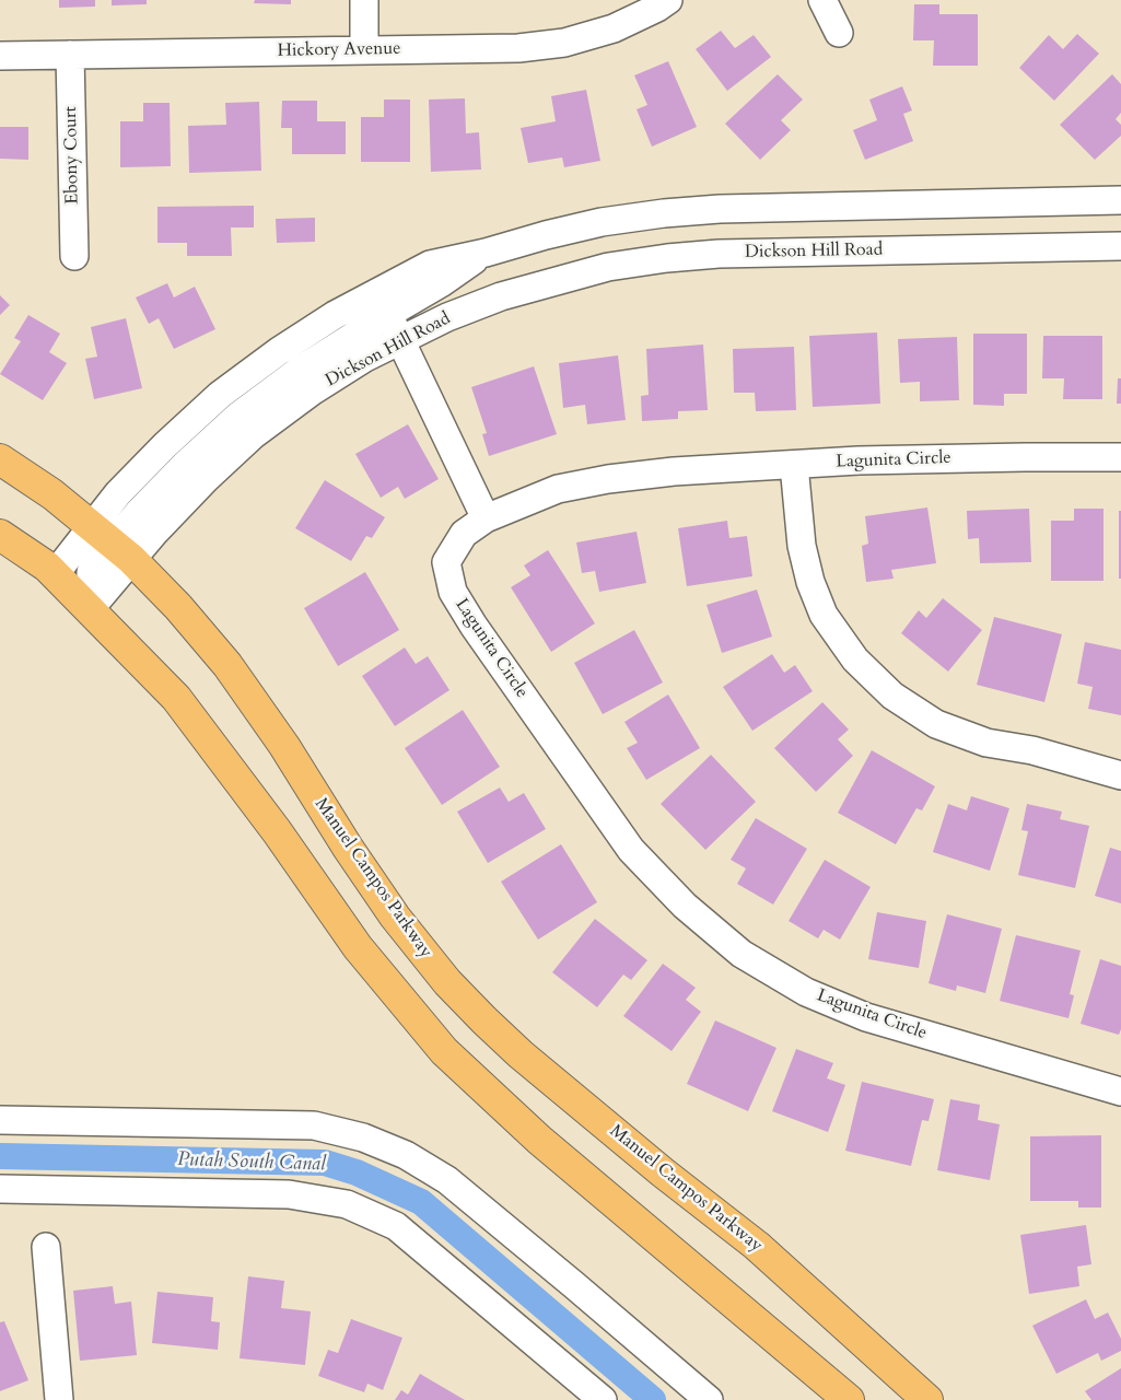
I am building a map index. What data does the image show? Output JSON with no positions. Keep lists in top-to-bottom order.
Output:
{
  "streets": {
    "main road": ["Manuel Campos Parkway"],
    "street": [
      "Hickory Avenue",
      "Ebony Court",
      "Dickson Hill Road",
      "Lagunita Circle"
    ]
  },
  "crossings": [
    ["Hickory Avenue", "Ebony Court"],
    ["Dickson Hill Road", "Manuel Campos Parkway"]
  ],
  "water": ["Putah South Canal"]
}
